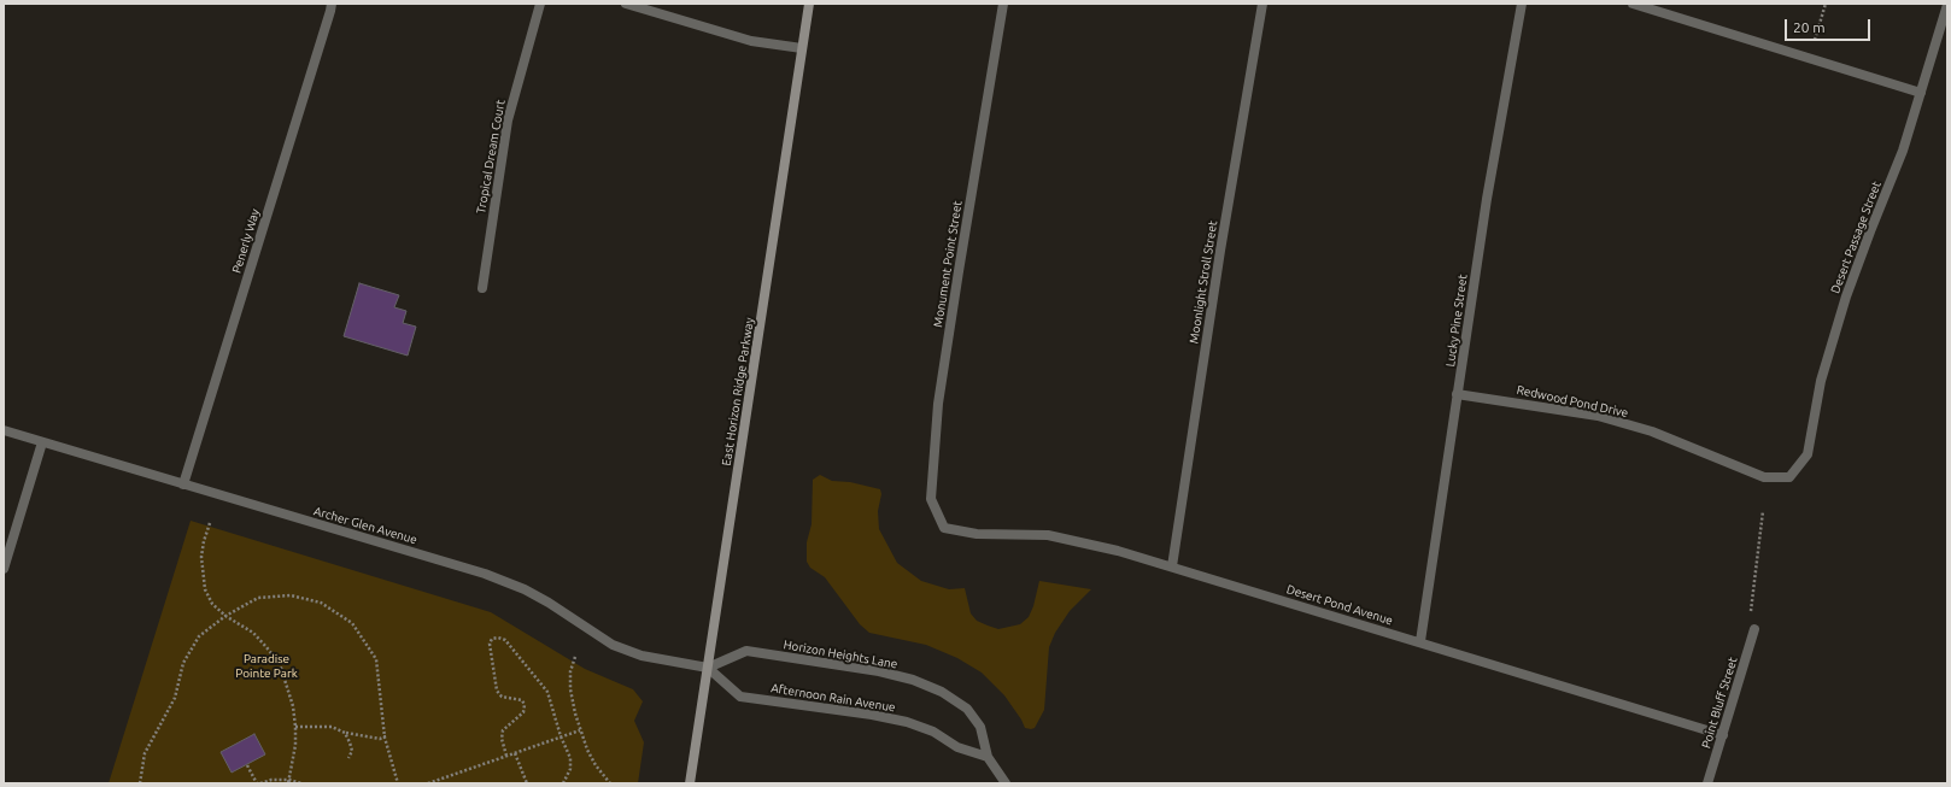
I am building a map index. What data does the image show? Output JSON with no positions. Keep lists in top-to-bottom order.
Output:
{
  "streets": {
    "street": [
      "Tropical Dream Court",
      "Desert Passage Street",
      "Penerly Way",
      "Monument Point Street",
      "Moonlight Stroll Street",
      "Lucky Pine Street",
      "East Horizon Ridge Parkway",
      "Redwood Pond Drive",
      "Archer Glen Avenue",
      "Desert Pond Avenue",
      "Horizon Heights Lane",
      "Afternoon Rain Avenue",
      "Point Bluff Street"
    ]
  },
  "crossings": [
    ["Desert Passage Street", "Redwood Pond Drive"],
    ["Penerly Way", "Archer Glen Avenue"],
    ["Monument Point Street", "Desert Pond Avenue"],
    ["Moonlight Stroll Street", "Desert Pond Avenue"],
    ["Lucky Pine Street", "Redwood Pond Drive"],
    ["Lucky Pine Street", "Desert Pond Avenue"],
    ["East Horizon Ridge Parkway", "Archer Glen Avenue"],
    ["East Horizon Ridge Parkway", "Horizon Heights Lane"],
    ["East Horizon Ridge Parkway", "Afternoon Rain Avenue"],
    ["Archer Glen Avenue", "Horizon Heights Lane"],
    ["Archer Glen Avenue", "Afternoon Rain Avenue"],
    ["Desert Pond Avenue", "Point Bluff Street"],
    ["Horizon Heights Lane", "Afternoon Rain Avenue"]
  ],
  "parks": ["Paradise Pointe Park"],
  "scale_bar": "20 m"
}
